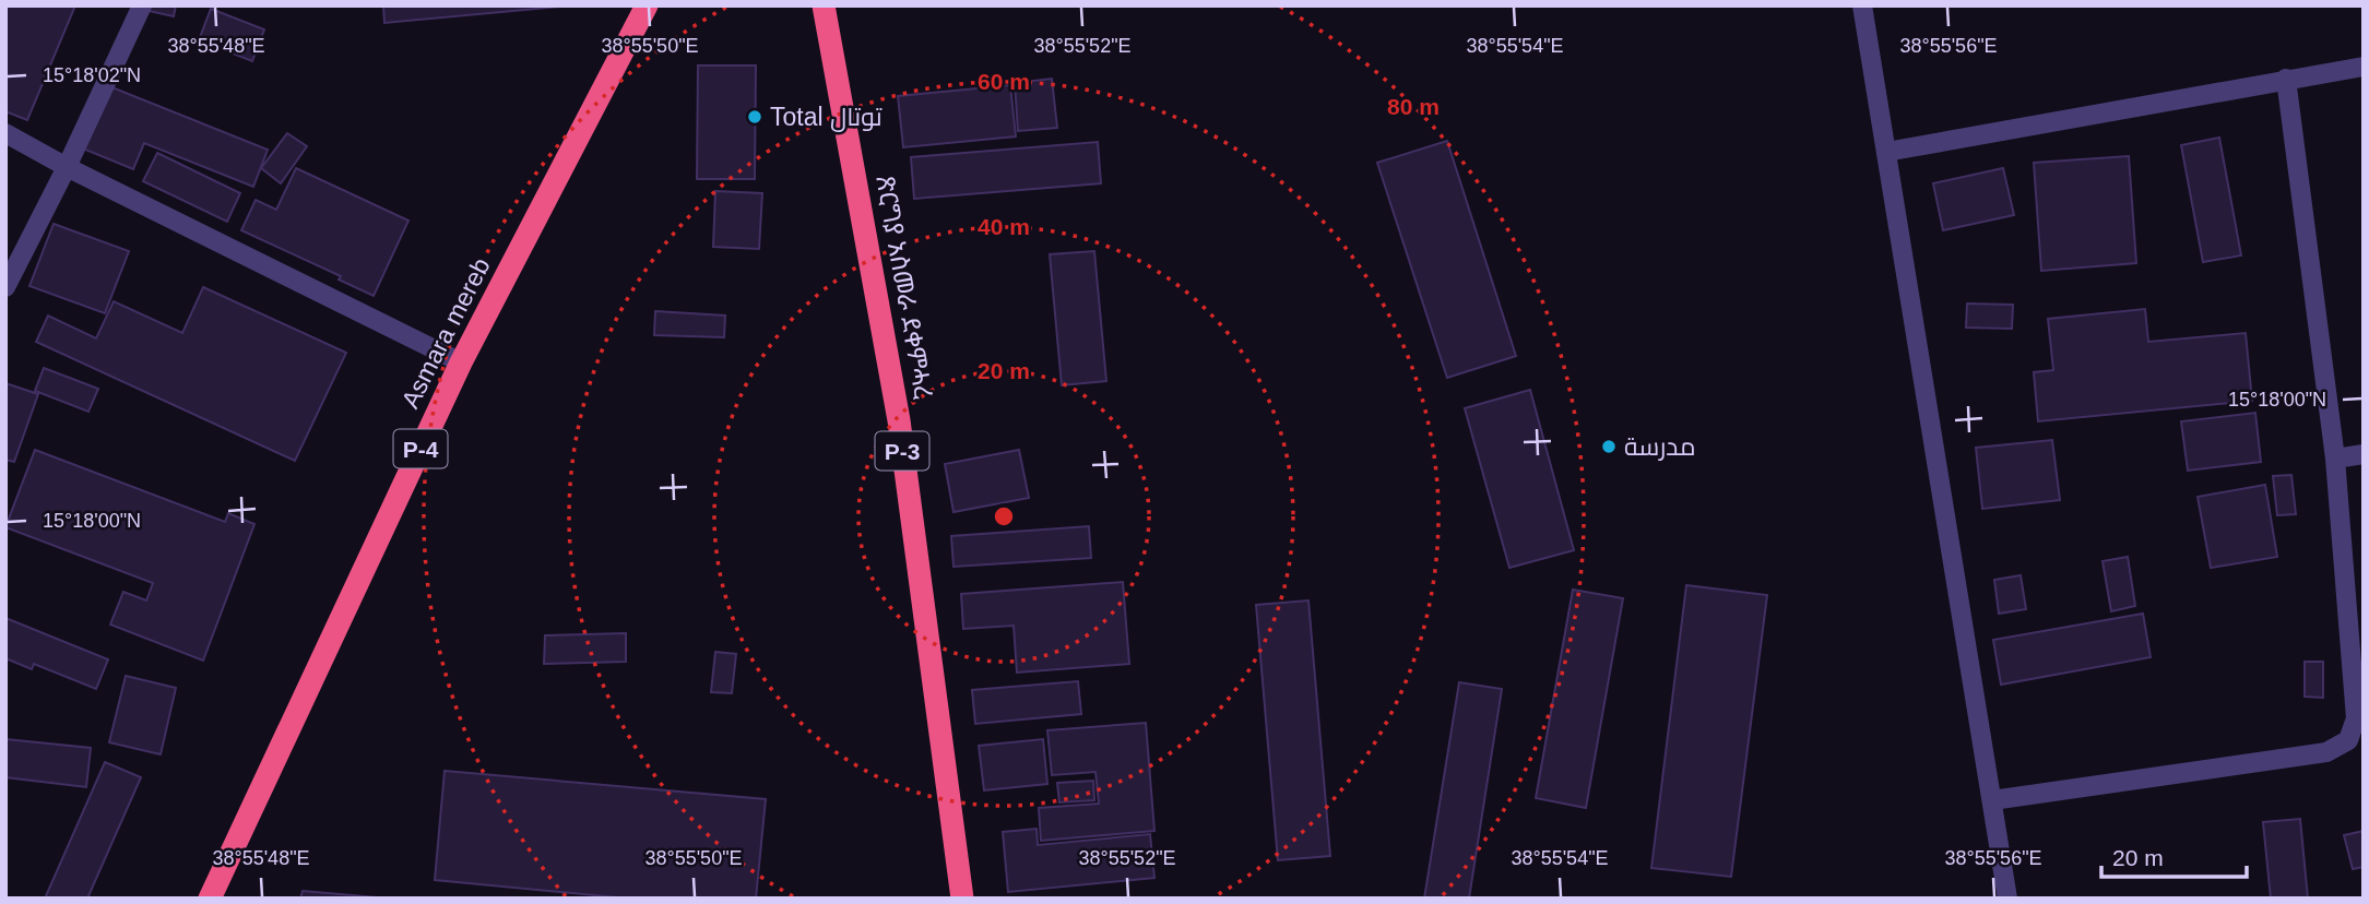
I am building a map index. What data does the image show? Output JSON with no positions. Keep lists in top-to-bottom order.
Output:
{
  "streets": {
    "highway": [
      "ጽርግያ አስመራ ደቀምሓረ",
      "Asmara mereb",
      "P-4",
      "P-3"
    ]
  },
  "places": ["Total توتال", "مدرسة"],
  "scale_bar": "20 m",
  "coordinates": [
    "38°55'48\"E",
    "38°55'50\"E",
    "38°55'52\"E",
    "38°55'54\"E",
    "38°55'56\"E",
    "15°18'02\"N",
    "15°18'00\"N"
  ],
  "rings": [
    "60 m",
    "80 m",
    "40 m",
    "20 m"
  ]
}
